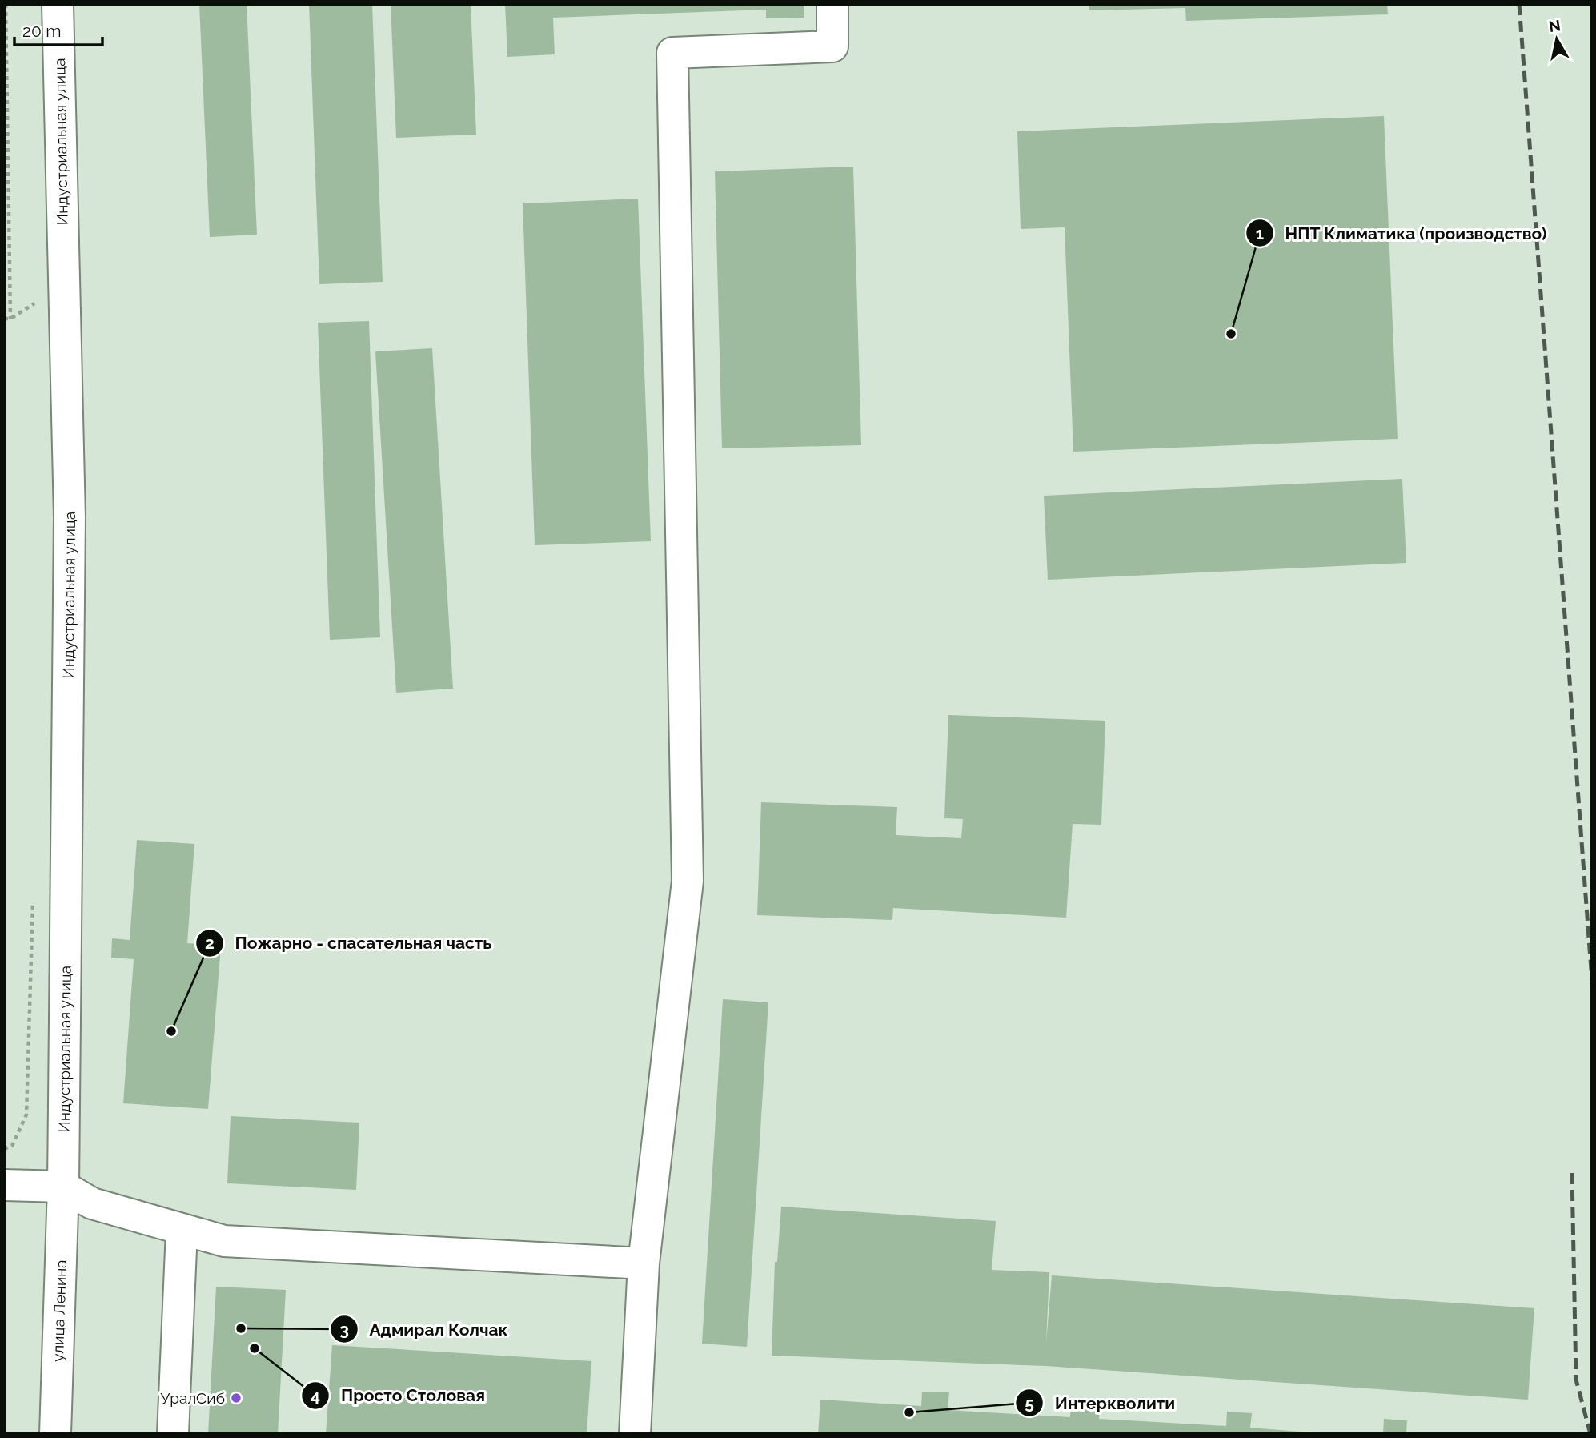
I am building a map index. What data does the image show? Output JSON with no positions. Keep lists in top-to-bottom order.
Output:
{
  "streets": {
    "main road": ["Индустриальная улица", "улица Ленина"]
  },
  "crossings": [
    ["Индустриальная улица", "улица Ленина"]
  ],
  "places": [
    "НПТ Климатика (производство)",
    "Пожарно - спасательная часть",
    "Адмирал Колчак",
    "Просто Столовая",
    "УралСиб",
    "Интеркволити"
  ],
  "scale_bar": "20 m",
  "north": "top"
}
